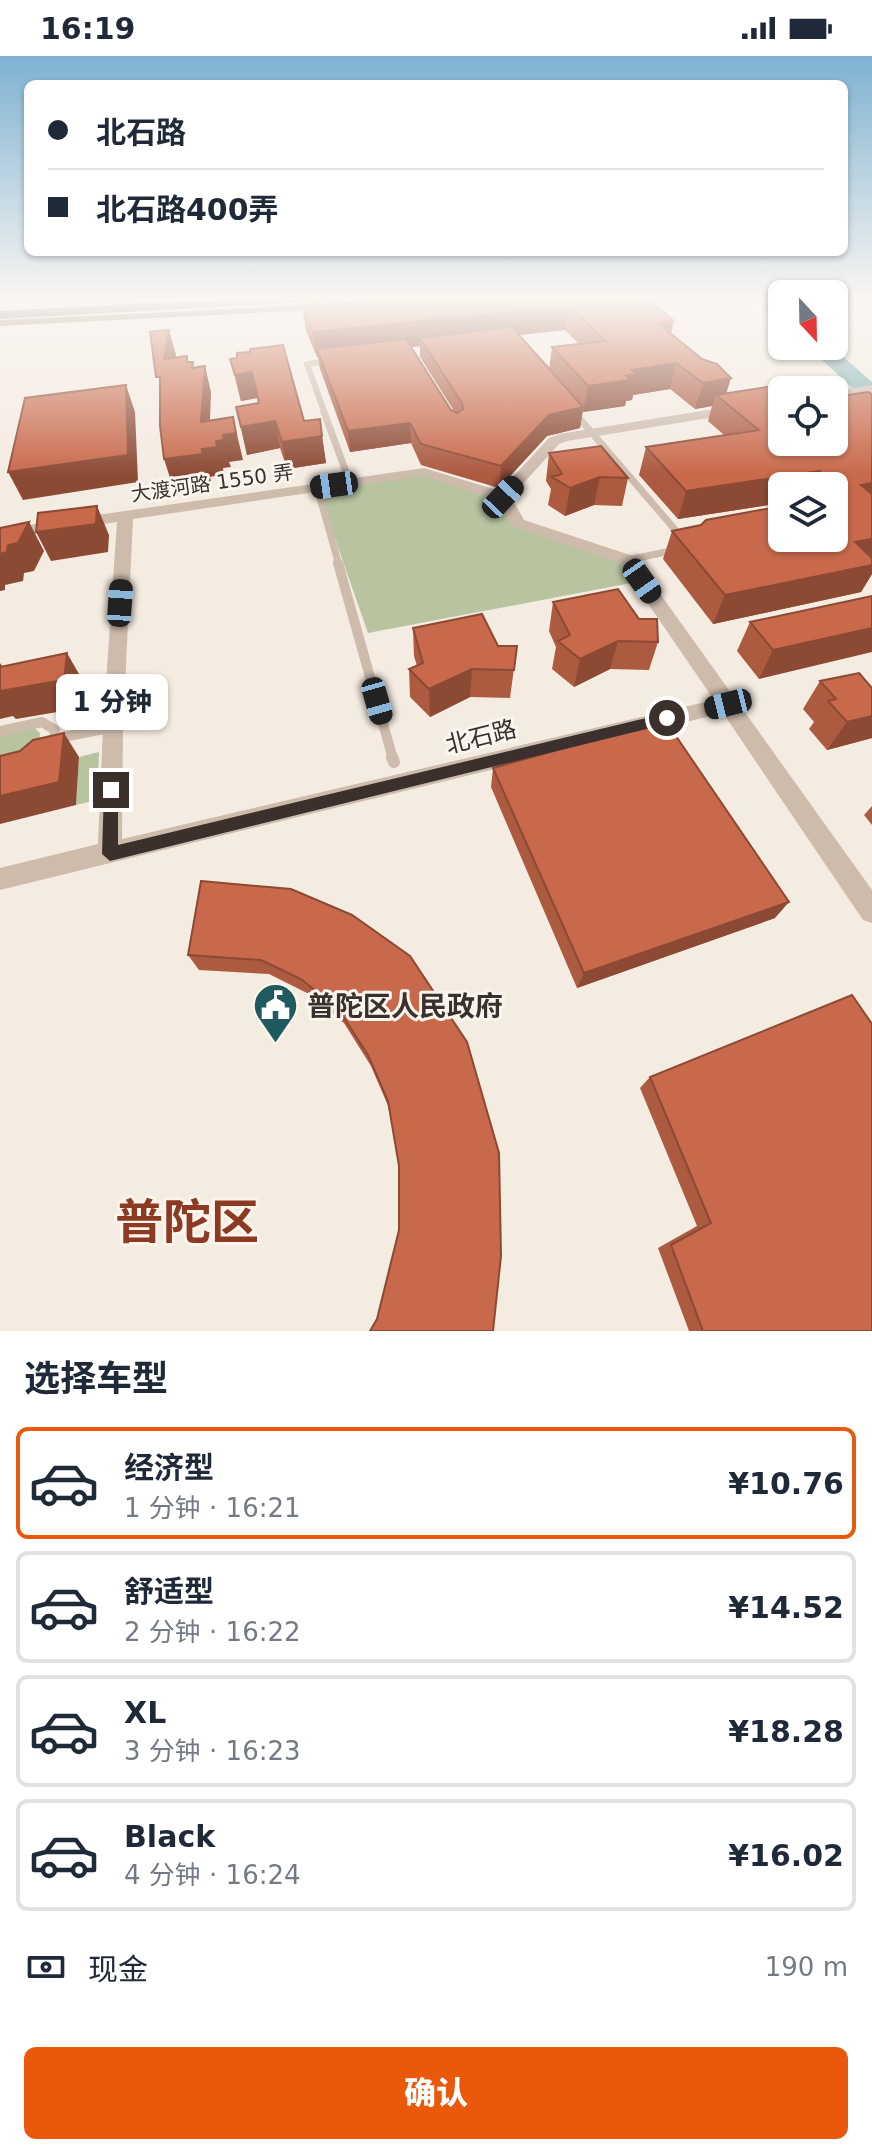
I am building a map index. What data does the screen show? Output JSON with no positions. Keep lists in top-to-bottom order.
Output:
{
  "streets": {
    "street": ["大渡河路 1550 弄", "北石路"]
  },
  "districts": ["普陀区"],
  "places": {
    "public building": ["普陀区人民政府"]
  },
  "north": "bottom",
  "page": {
    "status": "16:19",
    "banner": ["北石路", "北石路400弄"],
    "bubble": "1 分钟",
    "heading": "选择车型",
    "list": [
      {
        "name": "经济型",
        "note": "1 分钟 · 16:21",
        "value": "¥10.76"
      },
      {
        "name": "舒适型",
        "note": "2 分钟 · 16:22",
        "value": "¥14.52"
      },
      {
        "name": "XL",
        "note": "3 分钟 · 16:23",
        "value": "¥18.28"
      },
      {
        "name": "Black",
        "note": "4 分钟 · 16:24",
        "value": "¥16.02"
      }
    ],
    "pay": ["现金", "190 m"],
    "buttons": "确认"
  }
}
